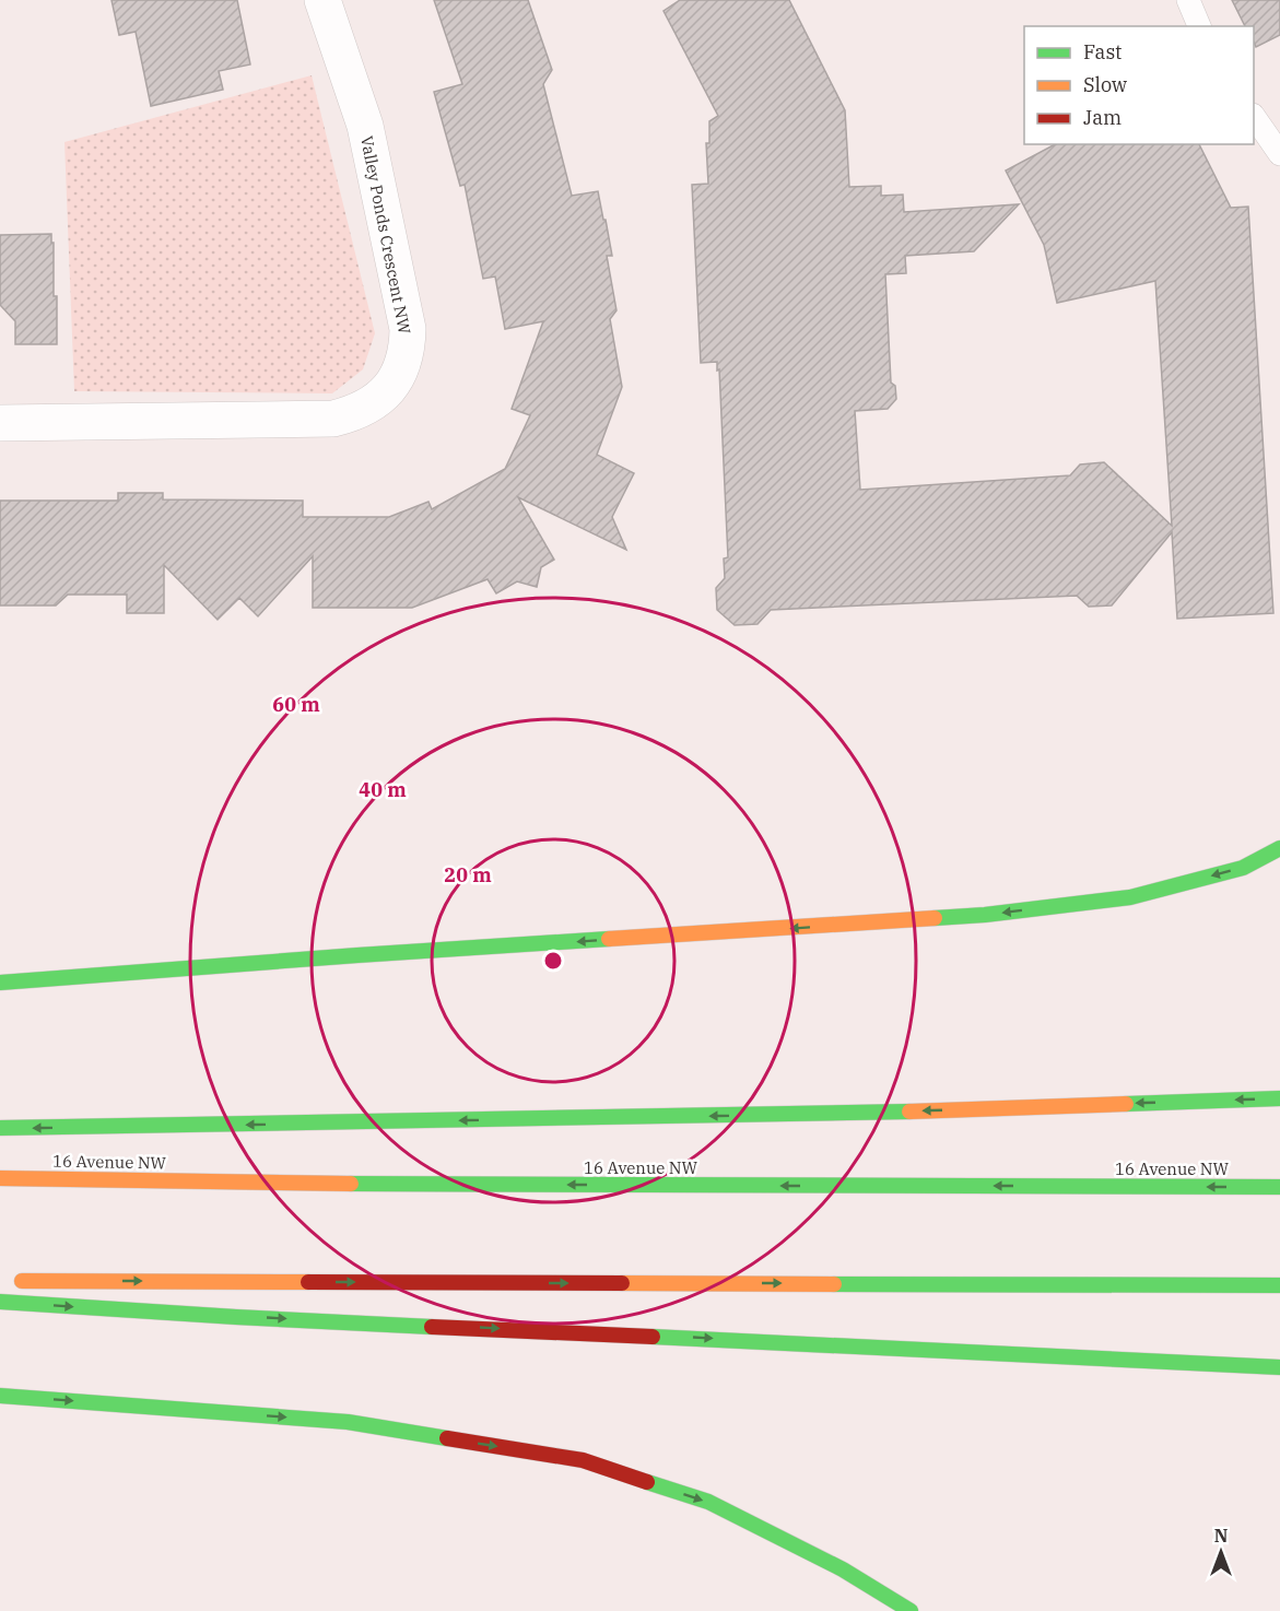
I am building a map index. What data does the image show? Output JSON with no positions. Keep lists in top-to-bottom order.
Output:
{
  "streets": {
    "highway": ["16 Avenue NW"],
    "street": ["Valley Ponds Crescent NW"]
  },
  "legend": ["Fast", "Slow", "Jam"],
  "north": "top",
  "rings": ["60 m", "40 m", "20 m"]
}
